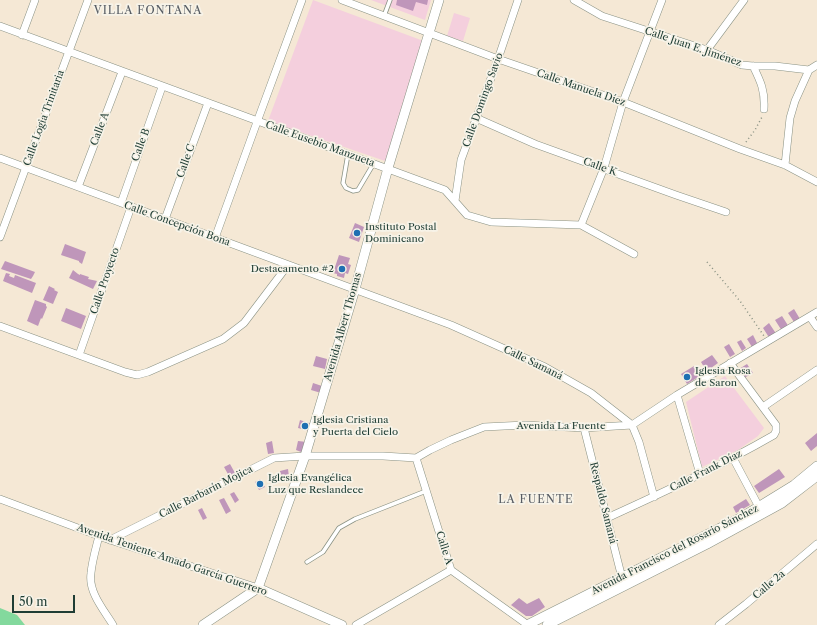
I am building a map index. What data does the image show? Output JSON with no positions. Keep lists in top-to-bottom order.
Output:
{
  "streets": {
    "main road": ["Avenida Albert Thomas", "Avenida Francisco del Rosario Sánchez", "Avenida Teniente Amado García Guerrero"],
    "street": [
      "Calle Juan E. Jiménez",
      "Calle Manuela Díez",
      "Calle Domingo Savio",
      "Calle Logia Trinitaria",
      "Calle A",
      "Calle Eusebio Manzueta",
      "Calle B",
      "Calle C",
      "Calle K",
      "Calle Concepción Bona",
      "Calle Proyecto",
      "Calle Samaná",
      "Avenida La Fuente",
      "Calle Frank Díaz",
      "Calle Barbarín Mojica",
      "Respaldo Samaná",
      "Calle 2a"
    ]
  },
  "crossings": [
    ["Calle Manuela Díez", "Calle Domingo Savio"],
    ["Calle Manuela Díez", "Avenida Albert Thomas"],
    ["Calle Domingo Savio", "Calle Eusebio Manzueta"],
    ["Calle Domingo Savio", "Calle K"],
    ["Calle Logia Trinitaria", "Calle Eusebio Manzueta"],
    ["Calle Logia Trinitaria", "Calle Concepción Bona"],
    ["Calle A", "Calle Eusebio Manzueta"],
    ["Calle A", "Calle Concepción Bona"],
    ["Calle A", "Avenida La Fuente"],
    ["Calle A", "Avenida Francisco del Rosario Sánchez"],
    ["Calle Eusebio Manzueta", "Calle B"],
    ["Calle Eusebio Manzueta", "Calle C"],
    ["Calle Eusebio Manzueta", "Avenida Albert Thomas"],
    ["Calle B", "Calle Concepción Bona"],
    ["Calle C", "Calle Concepción Bona"],
    ["Calle Concepción Bona", "Calle Proyecto"],
    ["Calle Concepción Bona", "Avenida Albert Thomas"],
    ["Calle Concepción Bona", "Calle Samaná"],
    ["Avenida Albert Thomas", "Calle Samaná"],
    ["Avenida Albert Thomas", "Calle Barbarín Mojica"],
    ["Avenida Albert Thomas", "Avenida Teniente Amado García Guerrero"],
    ["Calle Samaná", "Avenida La Fuente"],
    ["Avenida La Fuente", "Calle Frank Díaz"],
    ["Avenida La Fuente", "Respaldo Samaná"],
    ["Calle Frank Díaz", "Respaldo Samaná"],
    ["Calle Barbarín Mojica", "Avenida Teniente Amado García Guerrero"],
    ["Respaldo Samaná", "Avenida Francisco del Rosario Sánchez"]
  ],
  "districts": ["VILLA FONTANA", "LA FUENTE"],
  "places": [
    "Instituto Postal Dominicano",
    "Destacamento #2",
    "Iglesia Rosa de Saron",
    "Iglesia Cristiana y Puerta del Cielo",
    "Iglesia Evangélica Luz que Reslandece"
  ],
  "scale_bar": "50 m"
}
